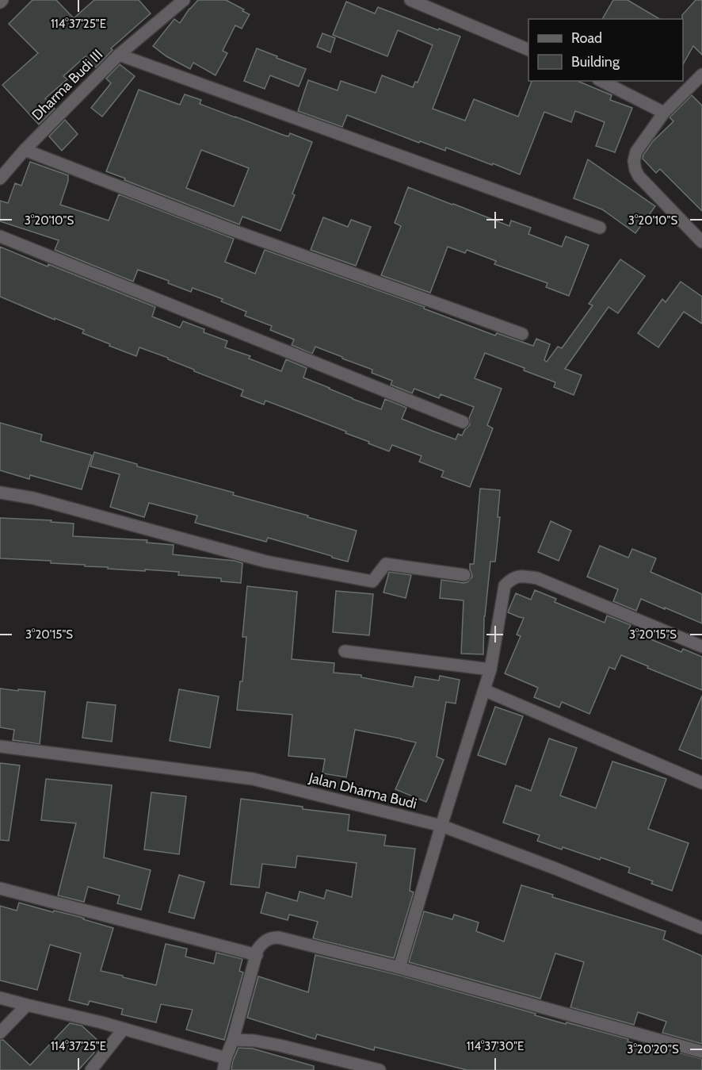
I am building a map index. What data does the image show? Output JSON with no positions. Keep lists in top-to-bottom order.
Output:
{
  "streets": {
    "street": ["Dharma Budi III", "Jalan Dharma Budi"]
  },
  "legend": ["Road", "Building"],
  "coordinates": [
    "114°37'25\"E",
    "3°20'10\"S",
    "3°20'15\"S",
    "114°37'30\"E",
    "3°20'20\"S"
  ]
}
